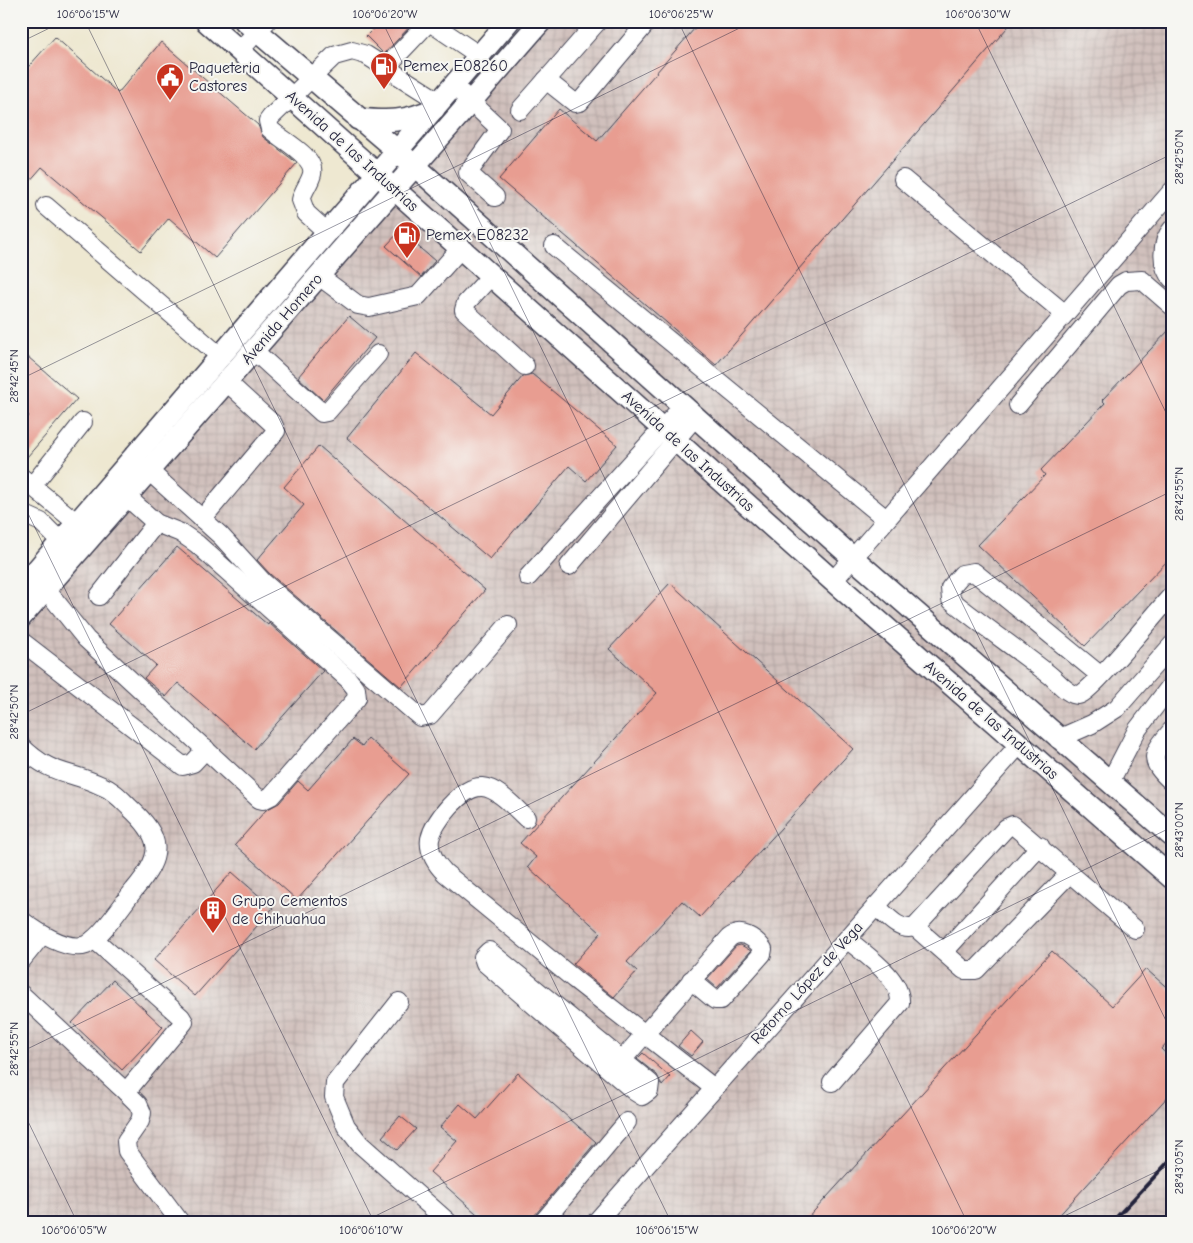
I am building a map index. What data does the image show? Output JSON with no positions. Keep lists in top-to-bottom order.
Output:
{
  "streets": {
    "main road": ["Avenida de las Industrias", "Avenida Homero"],
    "street": ["Retorno López de Vega"]
  },
  "crossings": [
    ["Avenida de las Industrias", "Avenida Homero"],
    ["Avenida de las Industrias", "Retorno López de Vega"]
  ],
  "places": {
    "fuel station": ["Pemex E08260", "Pemex E08232"],
    "public building": ["Paqueteria Castores"],
    "building": ["Grupo Cementos de Chihuahua"]
  },
  "coordinates": [
    "106°06'15\"W",
    "106°06'20\"W",
    "106°06'25\"W",
    "106°06'30\"W",
    "28°42'50\"N",
    "28°42'45\"N",
    "28°42'55\"N",
    "28°43'00\"N",
    "28°43'05\"N",
    "106°06'05\"W",
    "106°06'10\"W"
  ]
}
